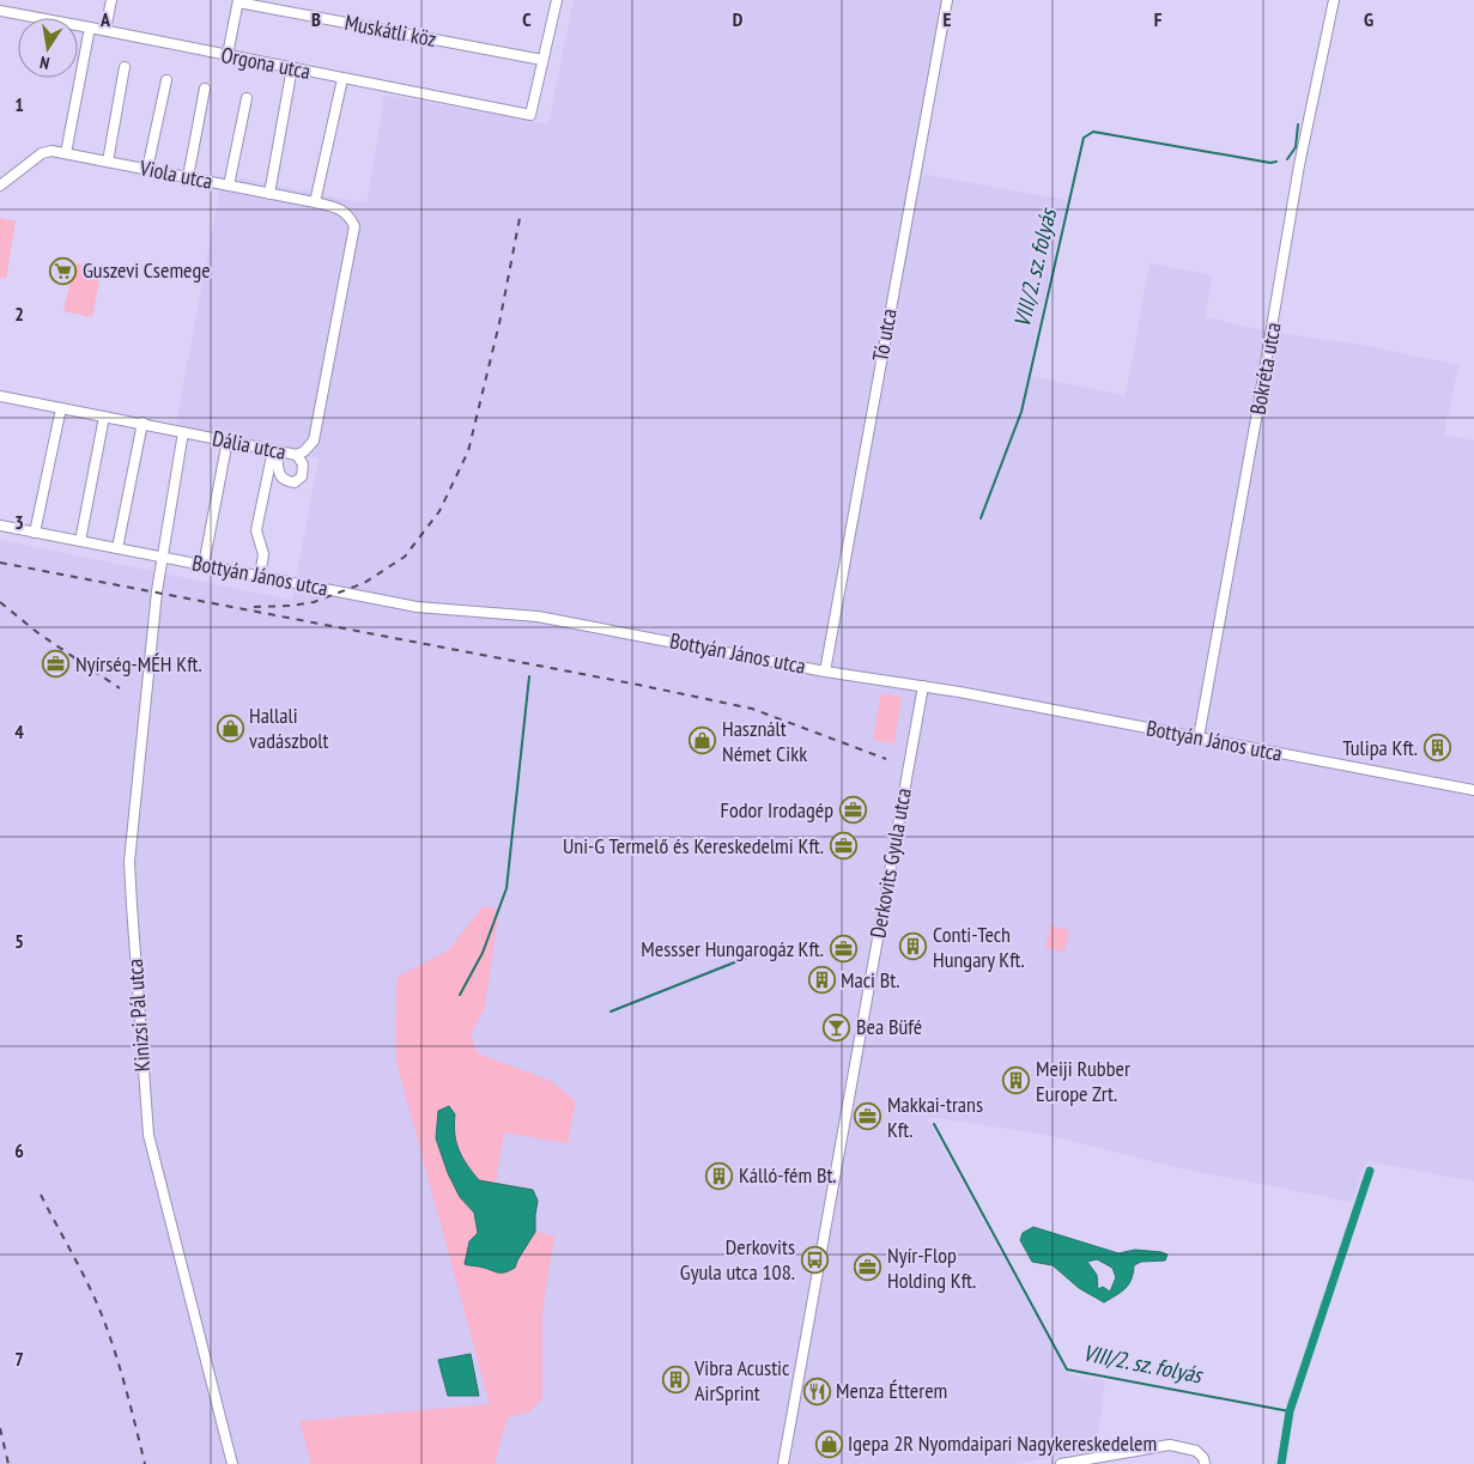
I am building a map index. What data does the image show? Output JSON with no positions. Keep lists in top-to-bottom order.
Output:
{
  "streets": {
    "street": [
      "Muskátli köz",
      "Orgona utca",
      "Viola utca",
      "Tó utca",
      "Bokréta utca",
      "Dália utca",
      "Bottyán János utca",
      "Derkovits Gyula utca",
      "Kinizsi Pál utca"
    ]
  },
  "crossings": [
    ["Muskátli köz", "Orgona utca"],
    ["Viola utca", "Dália utca"],
    ["Tó utca", "Bottyán János utca"],
    ["Bokréta utca", "Bottyán János utca"],
    ["Dália utca", "Kinizsi Pál utca"],
    ["Bottyán János utca", "Derkovits Gyula utca"],
    ["Bottyán János utca", "Kinizsi Pál utca"]
  ],
  "water": ["VIII/2. sz. folyás"],
  "places": {
    "supermarket": ["Guszevi Csemege"],
    "office": [
      "Nyírség-MÉH Kft.",
      "Fodor Irodagép",
      "Uni-G Termelő és Kereskedelmi Kft.",
      "Messser Hungarogáz Kft.",
      "Makkai-trans Kft.",
      "Nyír-Flop Holding Kft."
    ],
    "shop": ["Hallali vadászbolt", "Használt Német Cikk", "Igepa 2R Nyomdaipari Nagykereskedelem"],
    "building": [
      "Tulipa Kft.",
      "Conti-Tech Hungary Kft.",
      "Maci Bt.",
      "Meiji Rubber Europe Zrt.",
      "Kálló-fém Bt.",
      "Vibra Acustic AirSprint"
    ],
    "bar": ["Bea Büfé"],
    "bus stop": ["Derkovits Gyula utca 108."],
    "restaurant": ["Menza Étterem"]
  },
  "north": "bottom",
  "grid": {
    "columns": [
      "A",
      "B",
      "C",
      "D",
      "E",
      "F",
      "G"
    ],
    "rows": [
      "1",
      "2",
      "3",
      "4",
      "5",
      "6",
      "7"
    ]
  }
}
